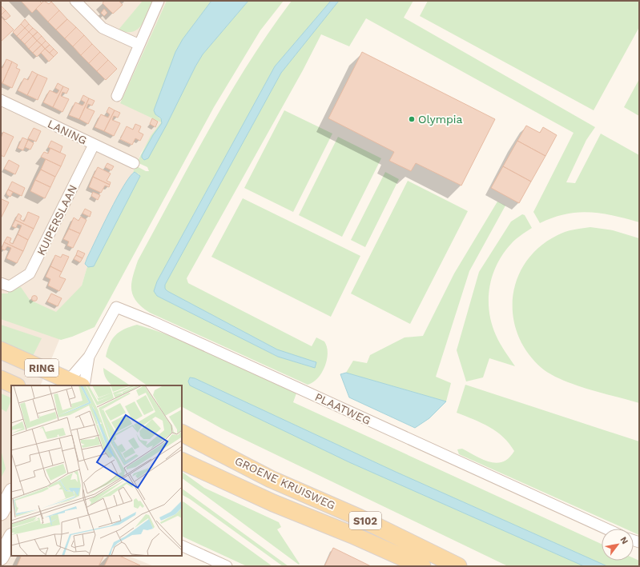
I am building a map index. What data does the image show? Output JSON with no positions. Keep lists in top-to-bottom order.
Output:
{
  "streets": {
    "main road": ["RING", "GROENE KRUISWEG", "S102"],
    "street": ["LANING", "KUIPERSLAAN", "PLAATWEG"]
  },
  "crossings": [
    ["LANING", "KUIPERSLAAN"],
    ["RING", "PLAATWEG"]
  ],
  "places": ["Olympia"],
  "north": "top right"
}
